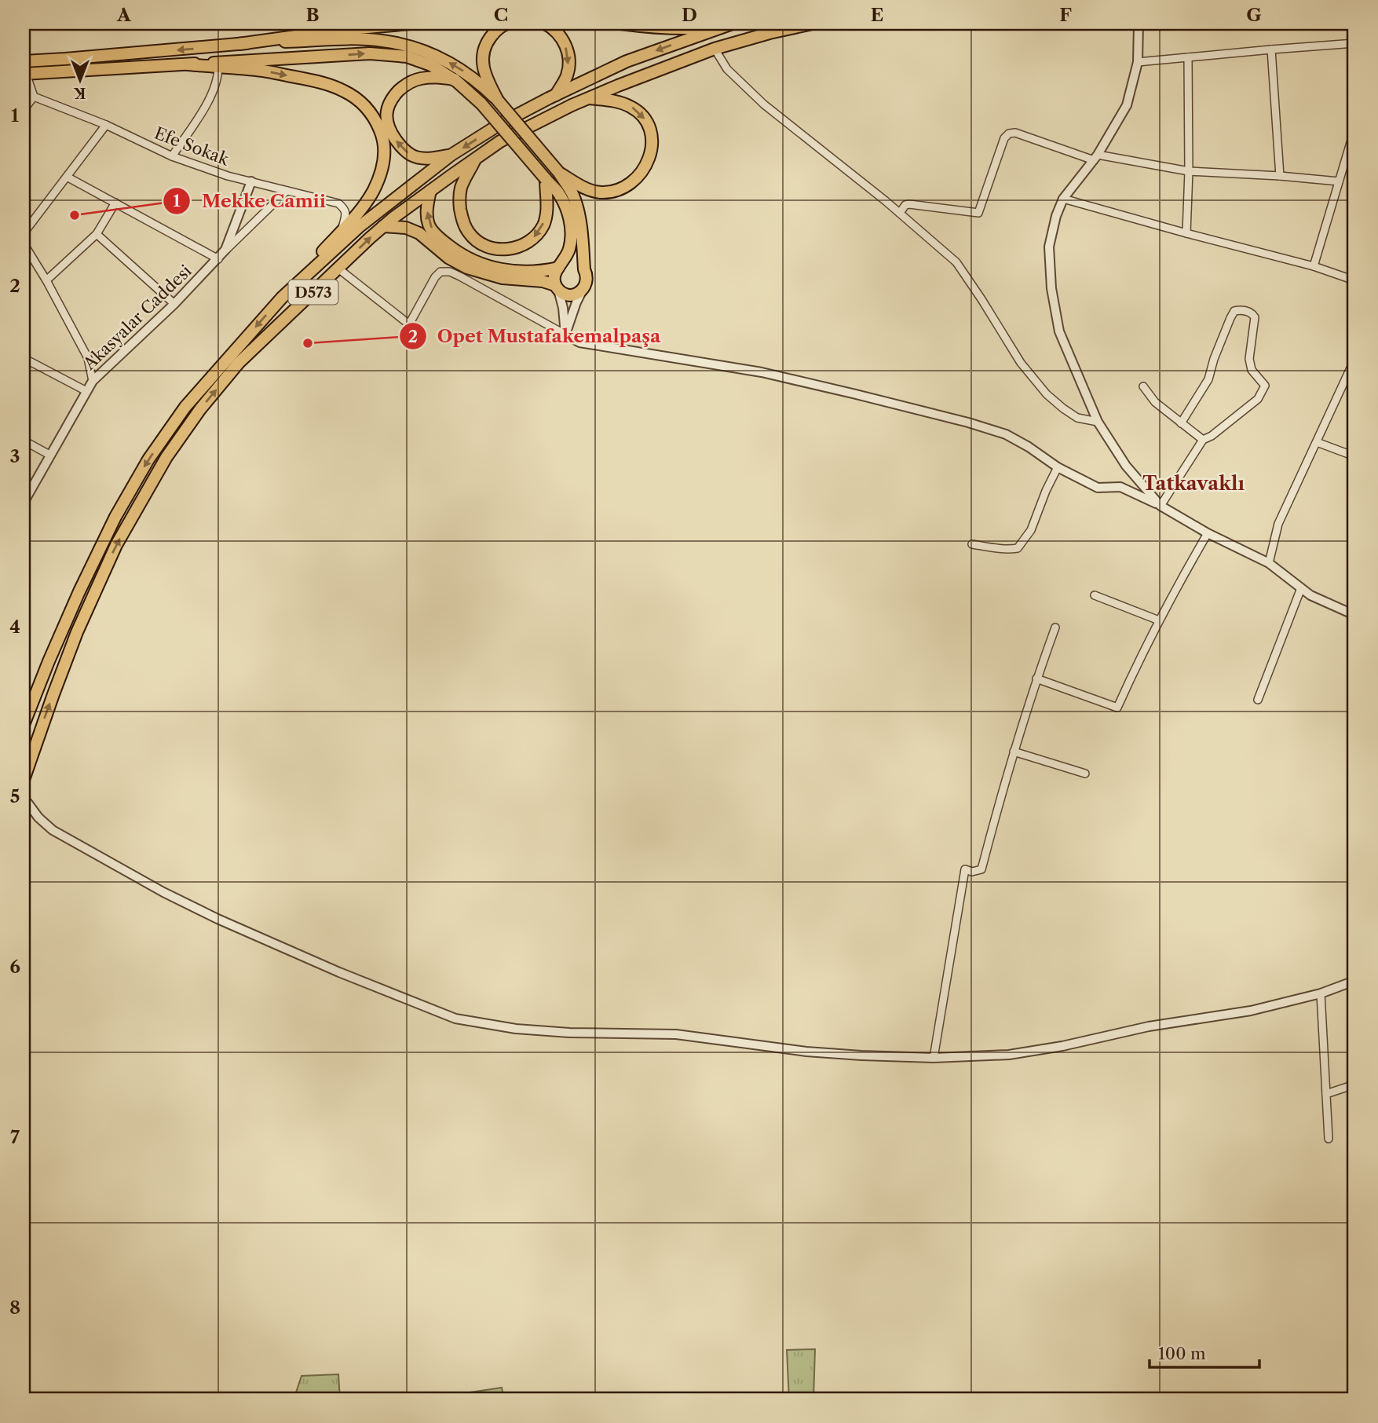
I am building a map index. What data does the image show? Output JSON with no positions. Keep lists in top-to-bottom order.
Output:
{
  "streets": {
    "main road": ["D573"],
    "street": ["Efe Sokak", "Akasyalar Caddesi"]
  },
  "crossings": [
    ["Efe Sokak", "Akasyalar Caddesi"]
  ],
  "districts": ["Tatkavaklı"],
  "places": ["Mekke Camii", "Opet Mustafakemalpaşa"],
  "scale_bar": "100 m",
  "north": "bottom",
  "grid": {
    "columns": [
      "A",
      "B",
      "C",
      "D",
      "E",
      "F",
      "G"
    ],
    "rows": [
      "1",
      "2",
      "3",
      "4",
      "5",
      "6",
      "7",
      "8"
    ]
  }
}
